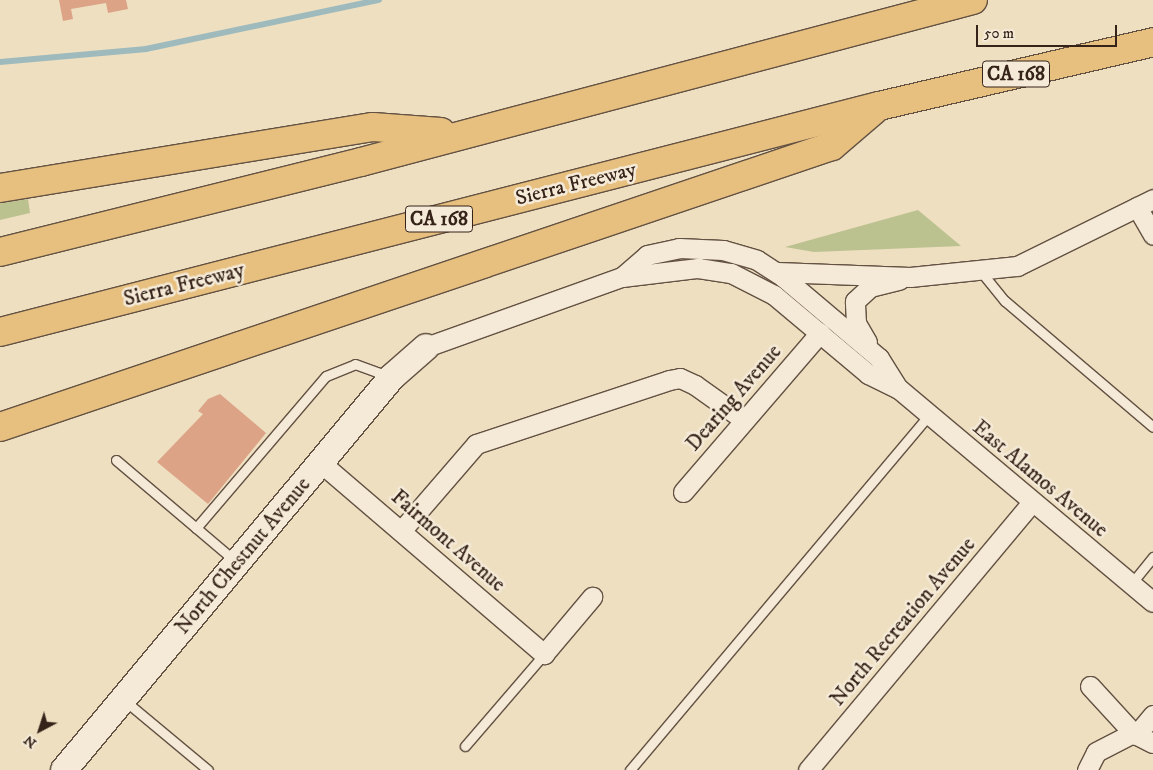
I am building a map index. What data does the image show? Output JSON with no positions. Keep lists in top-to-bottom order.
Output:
{
  "streets": {
    "highway": ["CA 168", "Sierra Freeway"],
    "street": [
      "Dearing Avenue",
      "East Alamos Avenue",
      "Fairmont Avenue",
      "North Chestnut Avenue",
      "North Recreation Avenue"
    ]
  },
  "crossings": [
    ["East Alamos Avenue", "North Recreation Avenue"],
    ["Fairmont Avenue", "North Chestnut Avenue"]
  ],
  "scale_bar": "50 m",
  "north": "bottom left"
}
